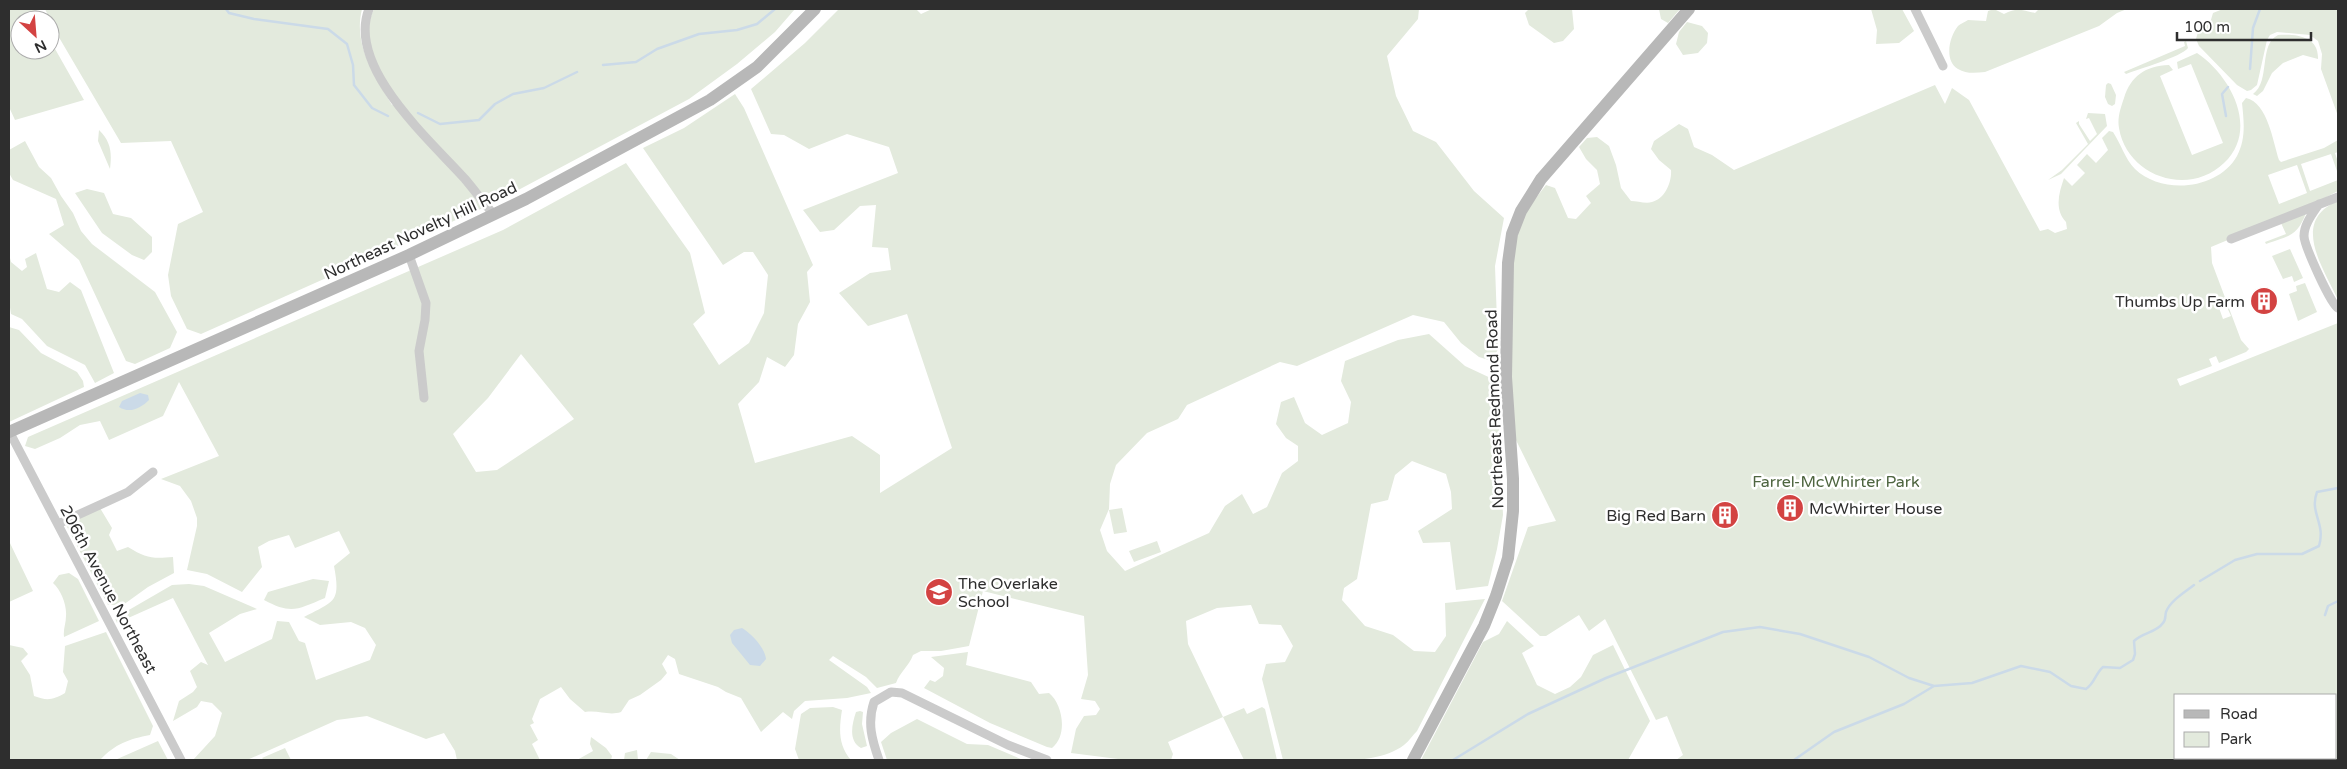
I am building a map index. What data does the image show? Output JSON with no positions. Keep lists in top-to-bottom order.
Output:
{
  "streets": {
    "main road": ["Northeast Novelty Hill Road", "Northeast Redmond Road"],
    "street": ["206th Avenue Northeast"]
  },
  "crossings": [
    ["Northeast Novelty Hill Road", "206th Avenue Northeast"]
  ],
  "parks": ["Farrel-McWhirter Park"],
  "places": {
    "building": ["Thumbs Up Farm", "McWhirter House", "Big Red Barn"],
    "school or university": ["The Overlake School"]
  },
  "legend": ["Road", "Park"],
  "scale_bar": "100 m",
  "north": "bottom right"
}
